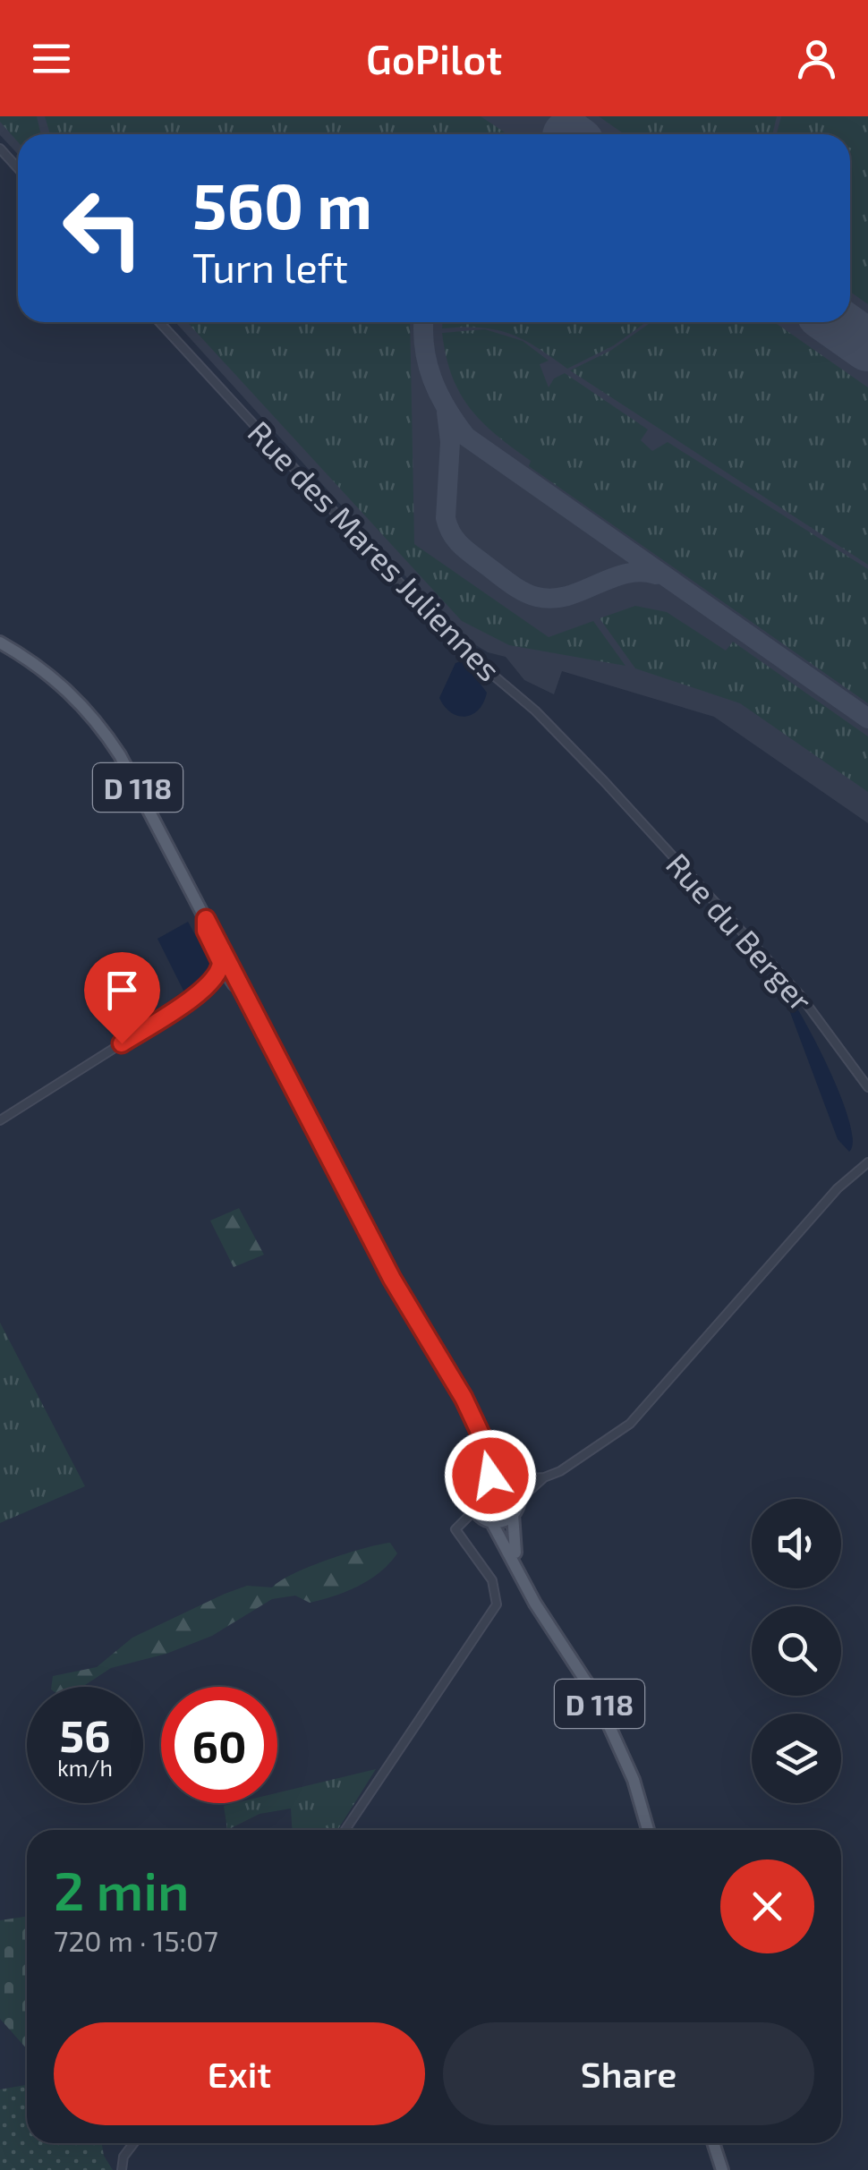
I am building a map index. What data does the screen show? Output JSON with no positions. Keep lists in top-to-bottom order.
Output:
{
  "streets": {
    "main road": ["D 118"],
    "street": ["Rue des Mares Juliennes", "Rue du Berger"]
  },
  "crossings": [
    ["Rue des Mares Juliennes", "Rue du Berger"]
  ],
  "page": {
    "header": "GoPilot",
    "turn": ["560 m", "Turn left"],
    "speed": "56 km/h",
    "limit": "60",
    "heading": ["2 min", "720 m · 15:07"],
    "buttons": ["Exit", "Share"]
  }
}
